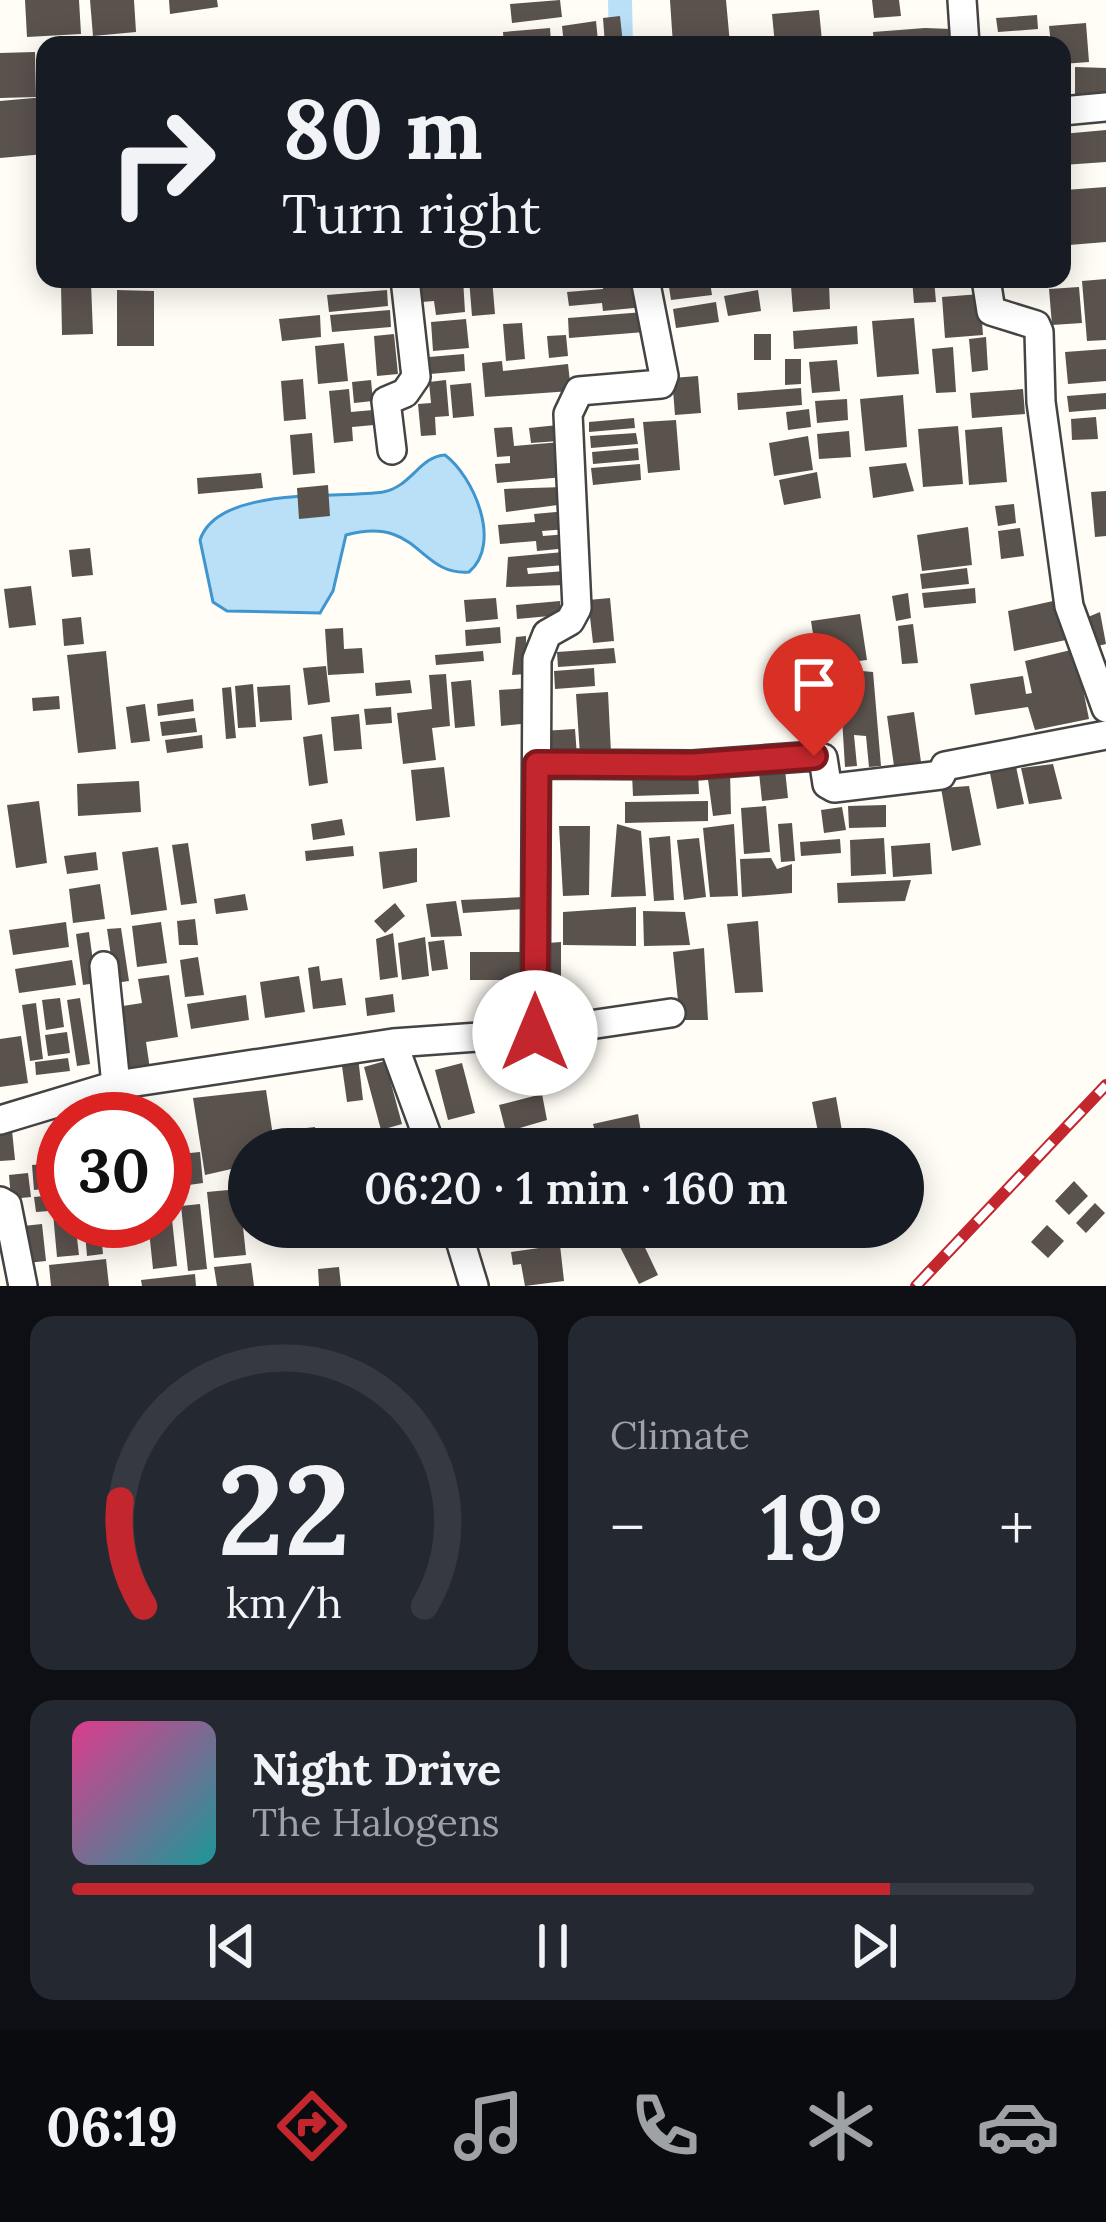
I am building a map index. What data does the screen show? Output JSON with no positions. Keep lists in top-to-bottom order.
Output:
{
  "page": {
    "turn": ["80 m", "Turn right"],
    "limit": "30",
    "trip": "06:20 · 1 min · 160 m",
    "tile": "Climate",
    "heat": ["−", "19°", "+"],
    "song": ["Night Drive", "The Halogens"],
    "tabs": "06:19",
    "gauge": ["22", "km/h"]
  }
}
